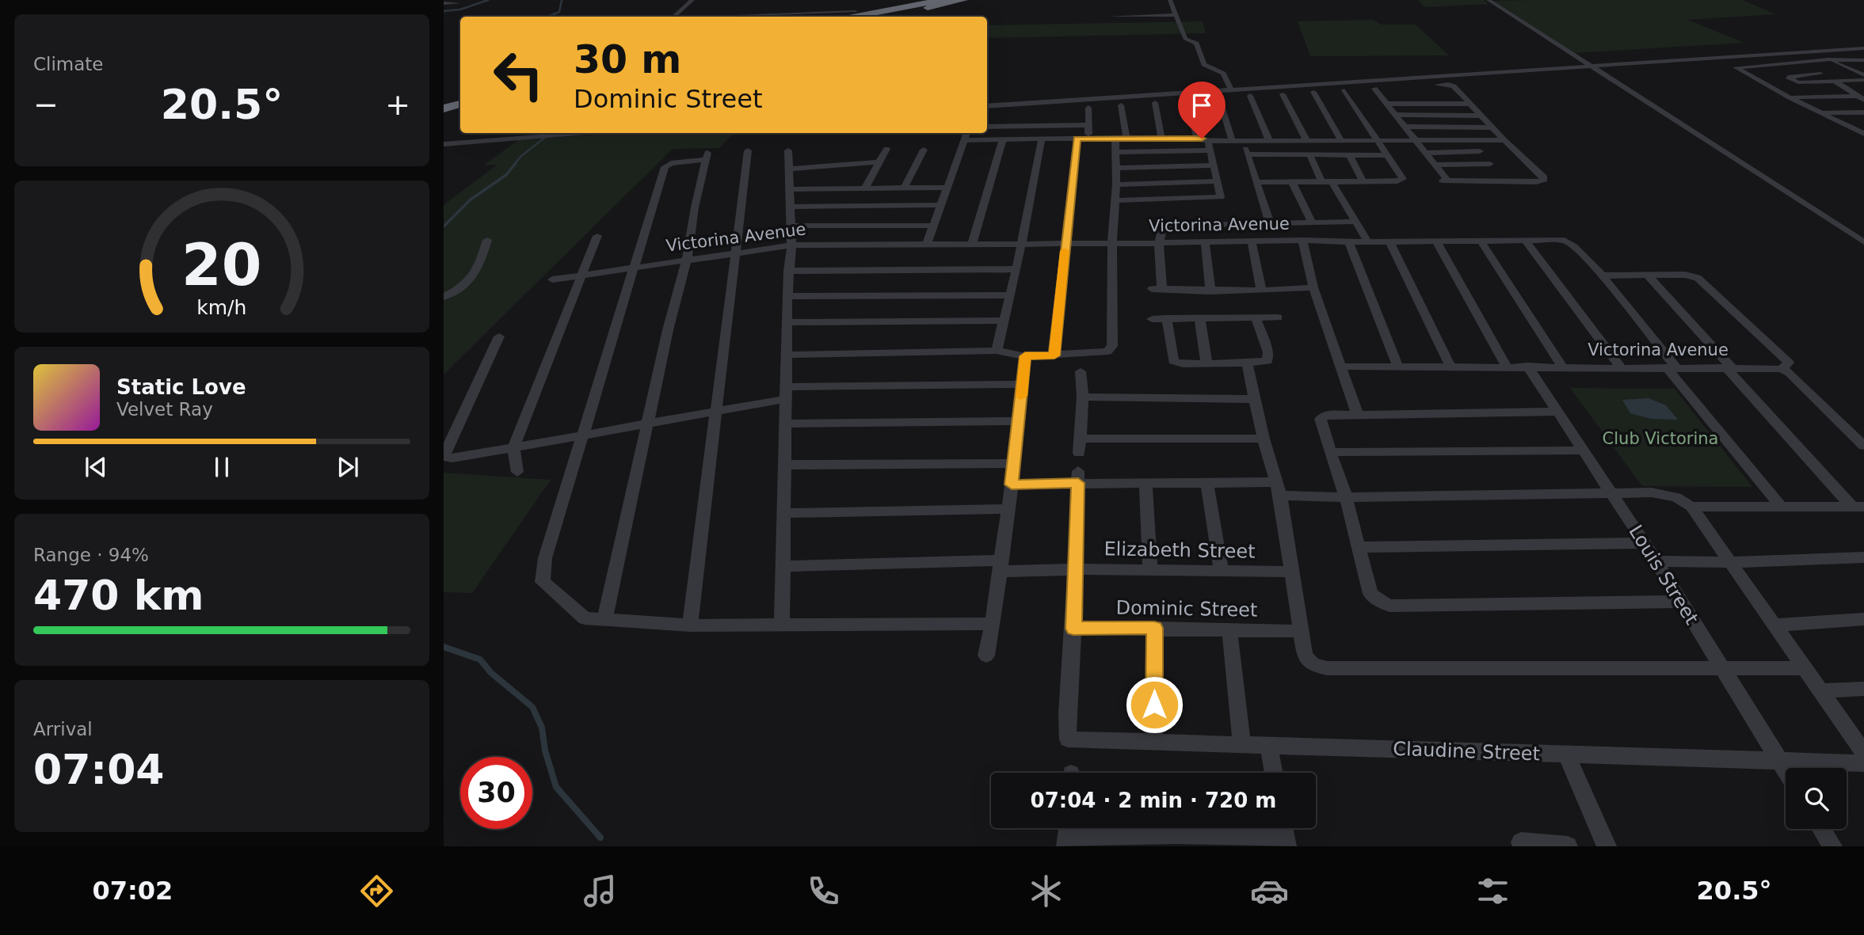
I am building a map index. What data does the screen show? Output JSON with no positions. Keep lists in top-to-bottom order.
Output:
{
  "streets": {
    "street": [
      "Victorina Avenue",
      "Elizabeth Street",
      "Louis Street",
      "Dominic Street",
      "Claudine Street"
    ]
  },
  "crossings": [
    ["Victorina Avenue", "Louis Street"],
    ["Louis Street", "Claudine Street"],
    ["Dominic Street", "Claudine Street"]
  ],
  "parks": ["Club Victorina"],
  "page": {
    "tile": [
      "Climate",
      ["Range · 94%", "470 km"],
      ["Arrival", "07:04"]
    ],
    "turn": ["30 m", "Dominic Street"],
    "heat": ["−", "20.5°", "+"],
    "song": ["Static Love", "Velvet Ray"],
    "limit": "30",
    "trip": "07:04 · 2 min · 720 m",
    "tabs": ["07:02", "20.5°"],
    "gauge": ["20", "km/h"]
  }
}
